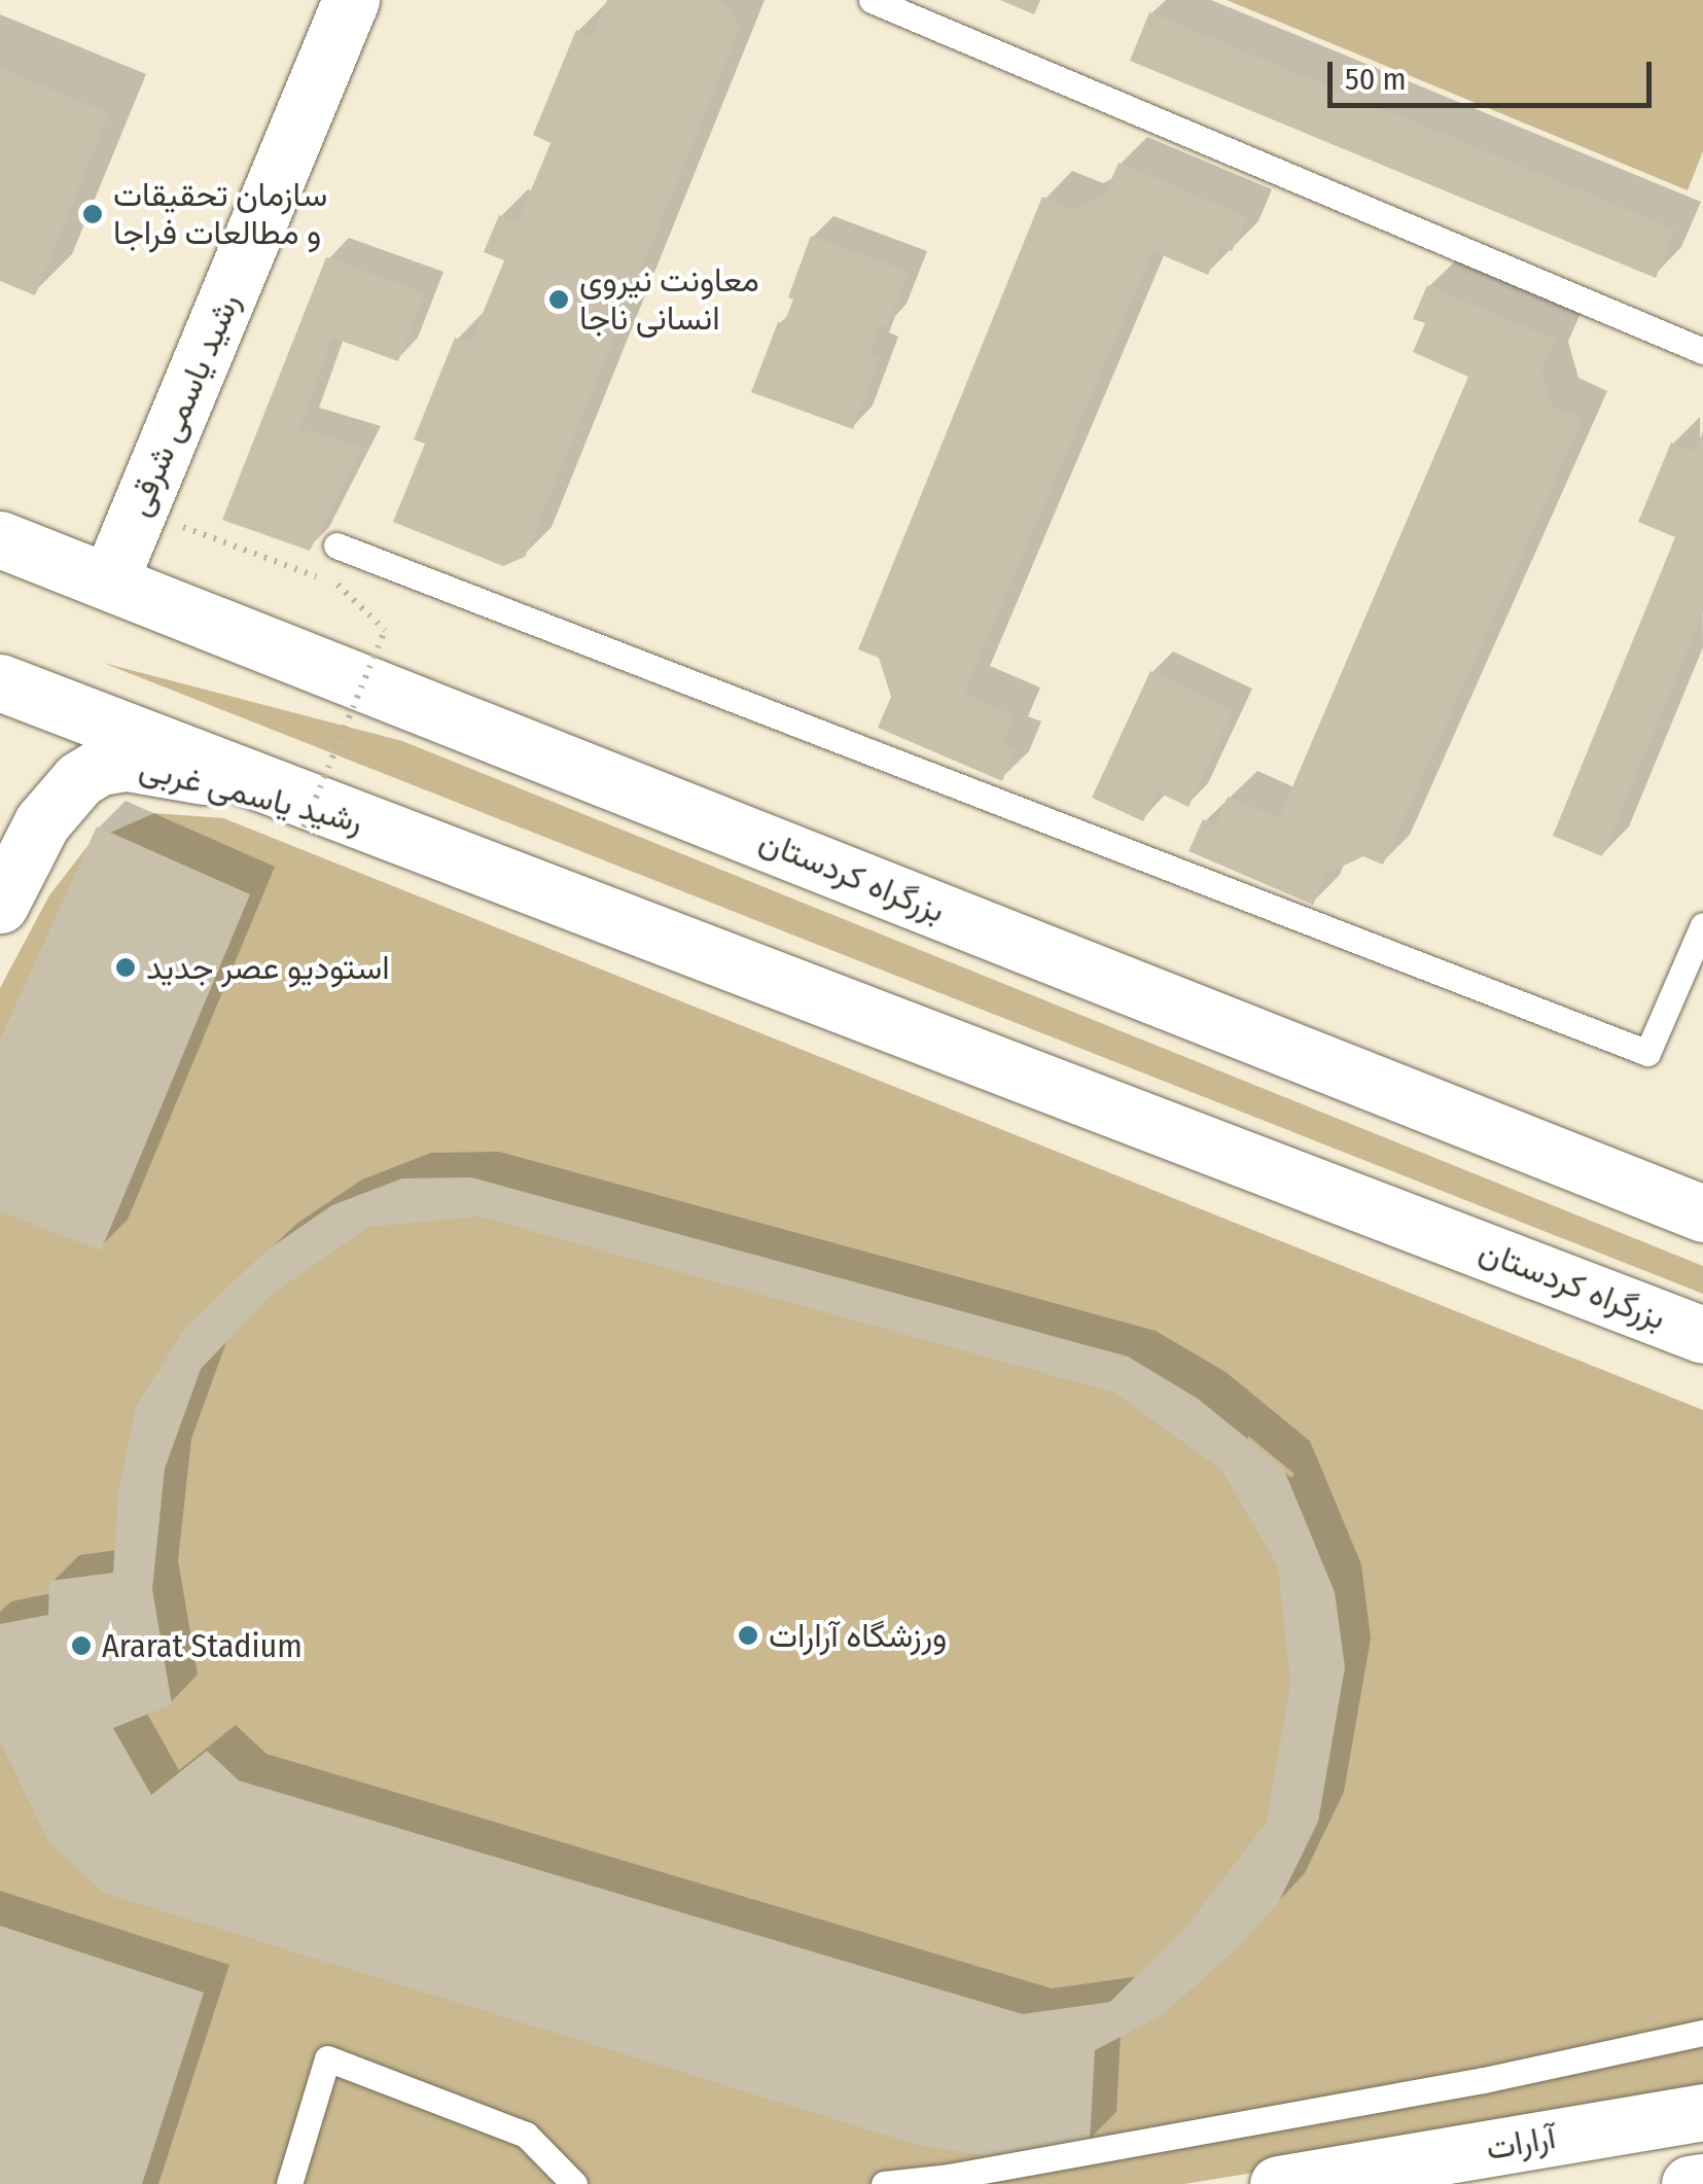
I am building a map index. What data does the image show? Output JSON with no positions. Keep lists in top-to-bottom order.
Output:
{
  "streets": {
    "main road": [
      "رشید یاسمی شرقی",
      "رشید یاسمی غربی",
      "بزرگراه کردستان",
      "آرارات"
    ]
  },
  "crossings": [
    ["رشید یاسمی شرقی", "بزرگراه کردستان"],
    ["رشید یاسمی غربی", "بزرگراه کردستان"]
  ],
  "places": [
    "سازمان تحقیقات و مطالعات فراجا",
    "معاونت نیروی انسانی ناجا",
    "استودیو عصر جدید",
    "ورزشگاه آرارات",
    "Ararat Stadium"
  ],
  "scale_bar": "50 m"
}
